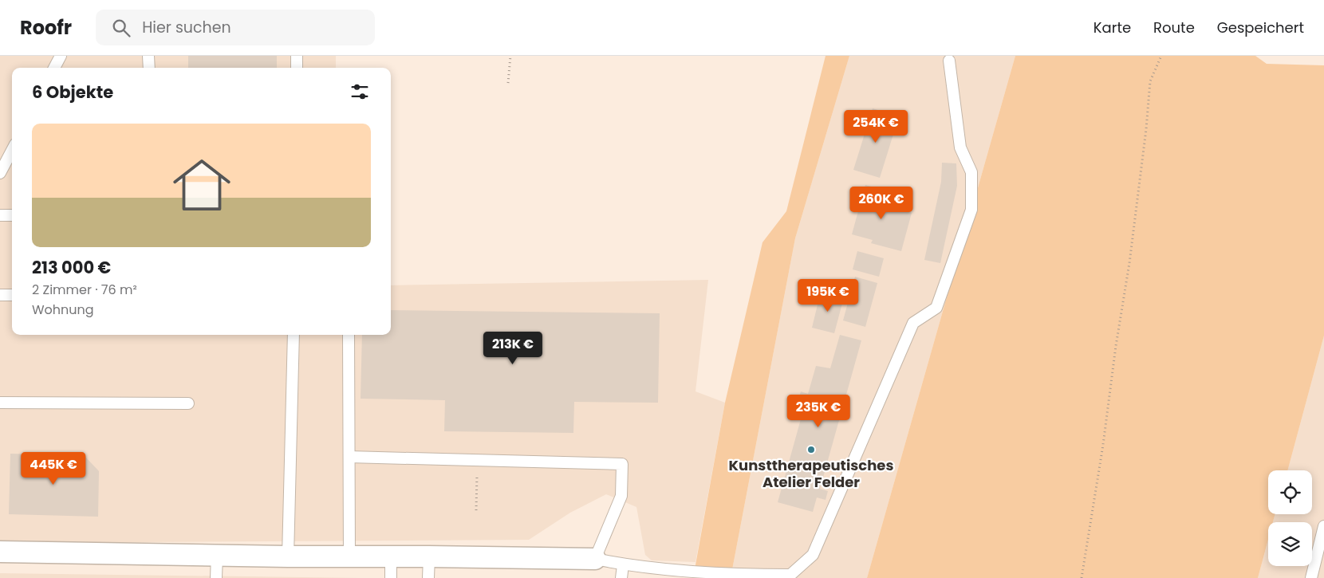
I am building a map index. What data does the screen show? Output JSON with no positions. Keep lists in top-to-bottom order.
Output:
{
  "places": ["Kunsttherapeutisches Atelier Felder"],
  "page": {
    "header": "Roofr",
    "search": "Hier suchen",
    "nav": ["Karte", "Route", "Gespeichert"],
    "heading": "6 Objekte",
    "price": [
      "254K €",
      "260K €",
      "195K €",
      "213K €",
      "235K €",
      "445K €"
    ],
    "list": [
      {
        "name": "213 000 €",
        "note": "2 Zimmer · 76 m² · Wohnung"
      }
    ]
  }
}
